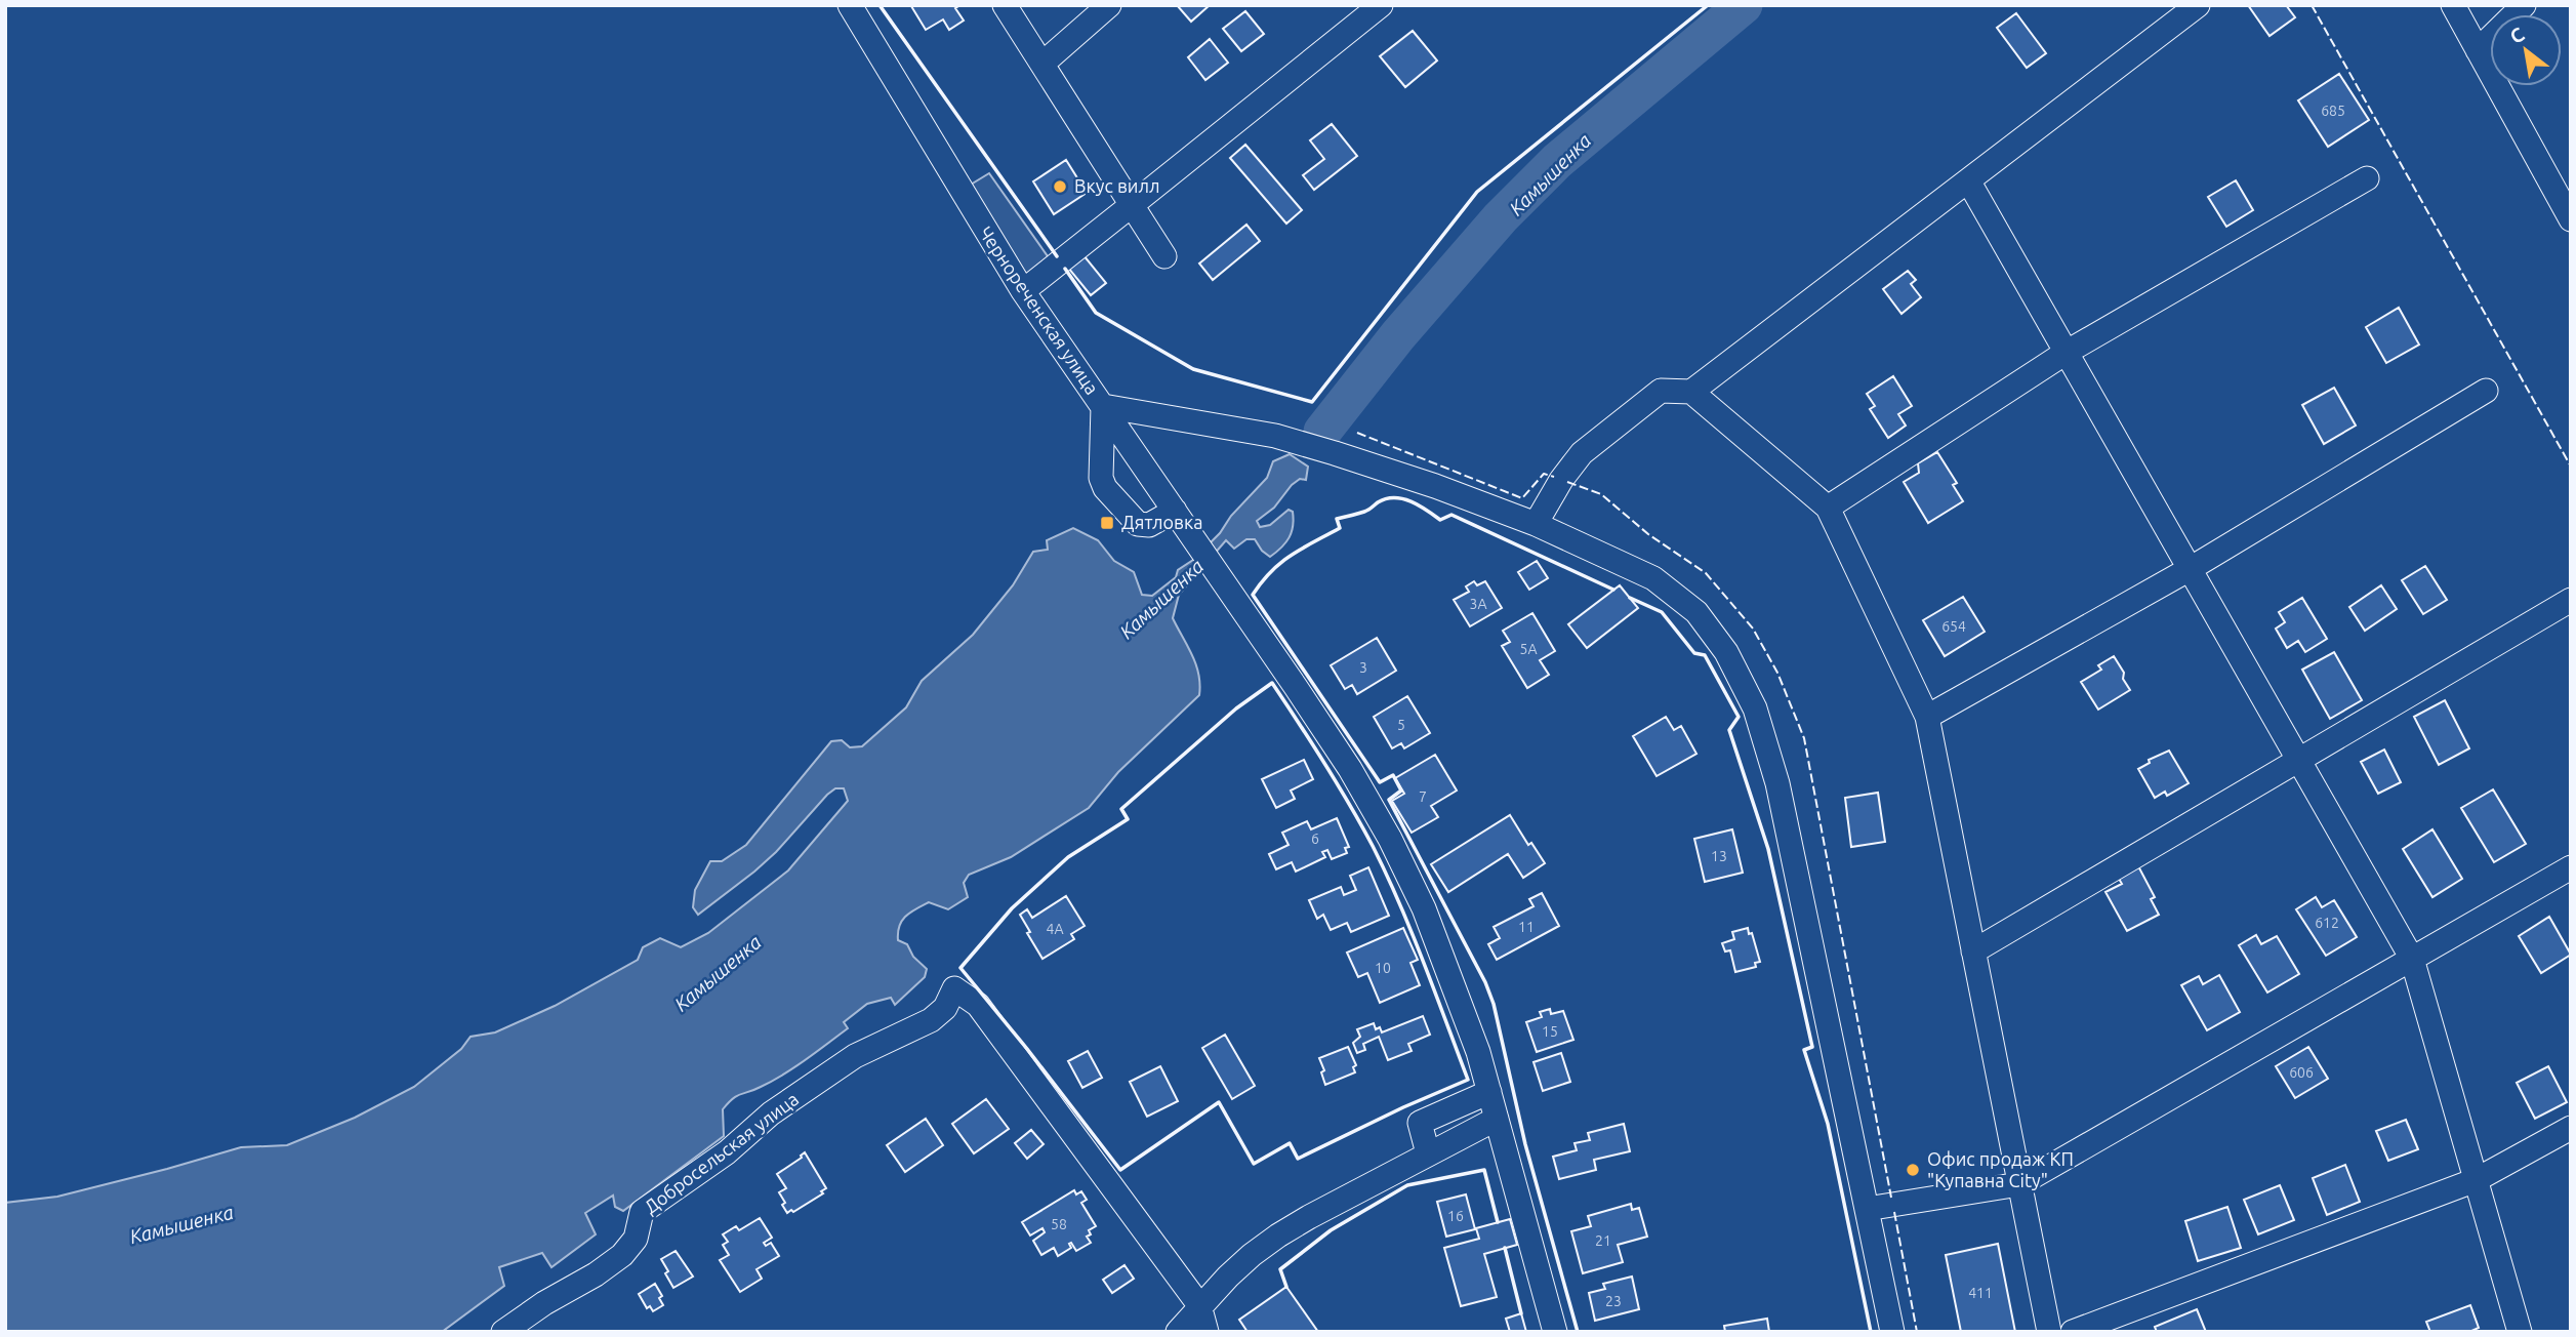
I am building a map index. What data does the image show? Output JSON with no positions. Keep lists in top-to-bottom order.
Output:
{
  "streets": {
    "street": ["Чернореченская улица", "Добросельская улица"]
  },
  "water": ["Камышенка"],
  "places": {
    "other": ["Вкус вилл", "Офис продаж КП \"Купавна City\""],
    "transit": ["Дятловка"]
  },
  "house_numbers": [
    "685",
    "3А",
    "654",
    "5А",
    "3",
    "5",
    "7",
    "6",
    "13",
    "612",
    "11",
    "4А",
    "10",
    "15",
    "606",
    "16",
    "58",
    "21",
    "411",
    "23"
  ],
  "north": "top left"
}
